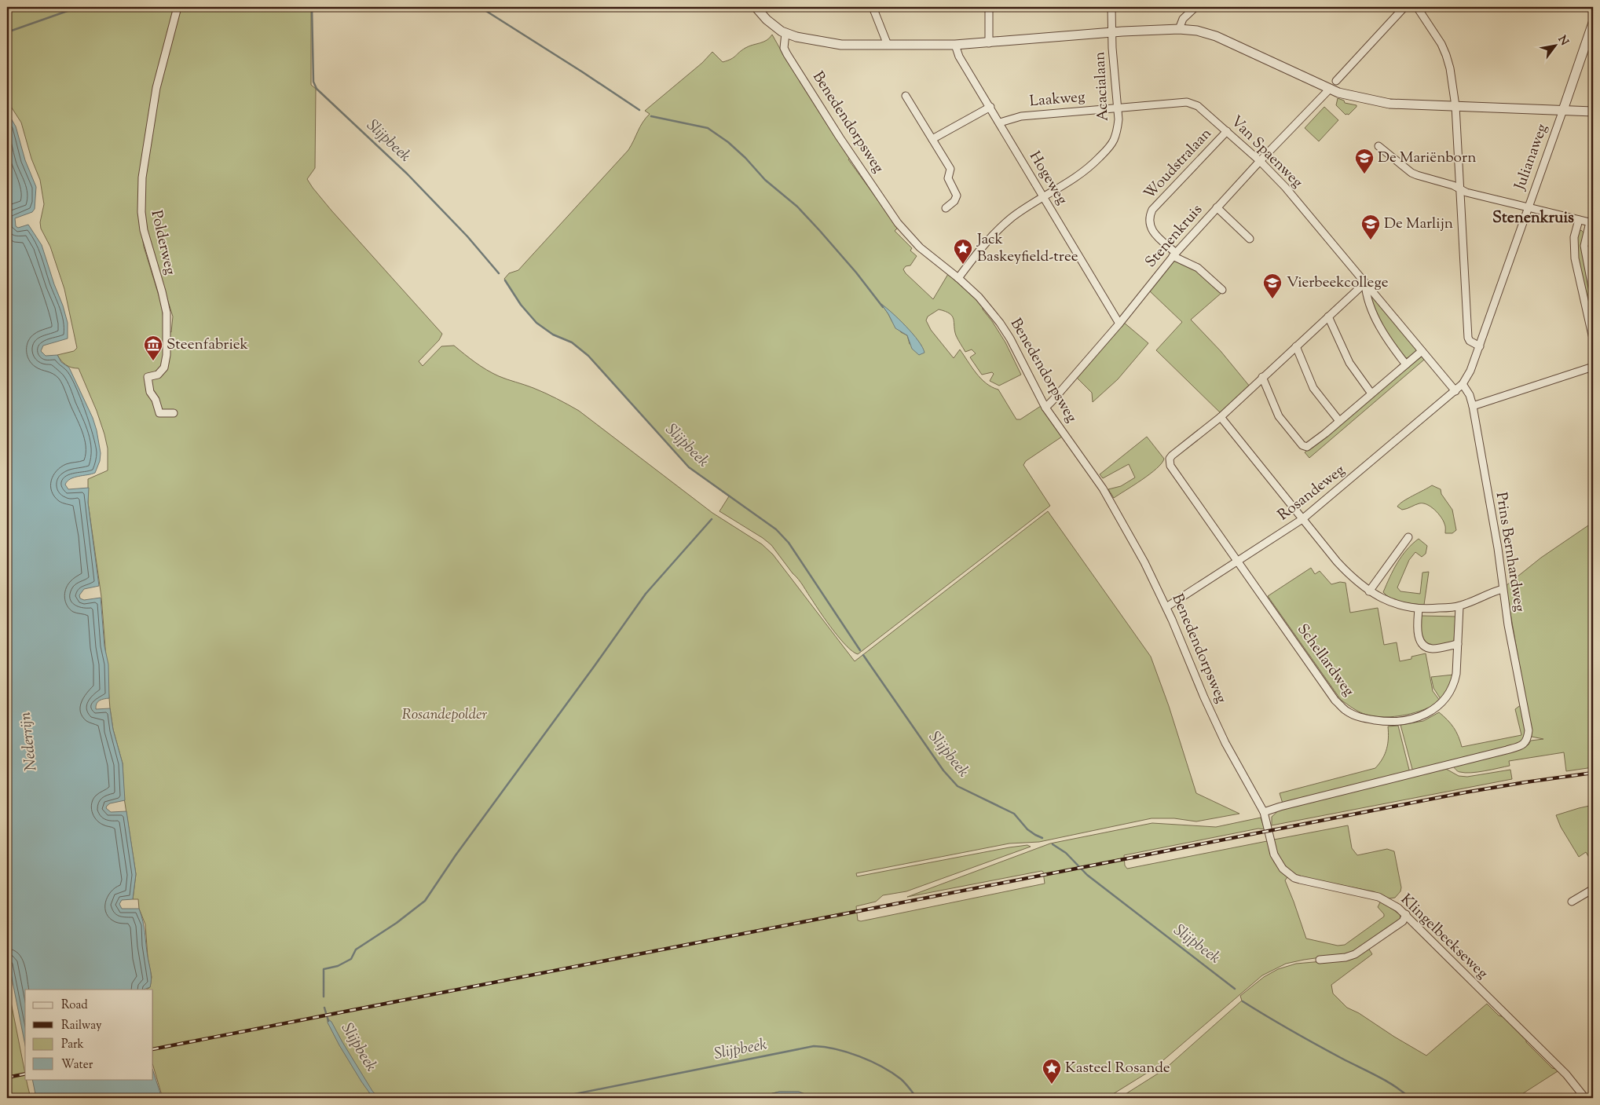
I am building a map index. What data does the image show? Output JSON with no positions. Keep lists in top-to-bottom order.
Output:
{
  "streets": {
    "street": [
      "Acacialaan",
      "Laakweg",
      "Benedendorpsweg",
      "Van Spaenweg",
      "Julianaweg",
      "Woudstralaan",
      "Hogeweg",
      "Stenenkruis",
      "Polderweg",
      "Rosandeweg",
      "Prins Bernhardweg",
      "Schellardweg",
      "Klingelbeekseweg"
    ]
  },
  "crossings": [
    ["Acacialaan", "Laakweg"],
    ["Acacialaan", "Benedendorpsweg"],
    ["Acacialaan", "Van Spaenweg"],
    ["Acacialaan", "Hogeweg"],
    ["Laakweg", "Van Spaenweg"],
    ["Laakweg", "Hogeweg"],
    ["Benedendorpsweg", "Stenenkruis"],
    ["Benedendorpsweg", "Rosandeweg"],
    ["Benedendorpsweg", "Prins Bernhardweg"],
    ["Benedendorpsweg", "Klingelbeekseweg"],
    ["Van Spaenweg", "Woudstralaan"],
    ["Van Spaenweg", "Stenenkruis"],
    ["Van Spaenweg", "Rosandeweg"],
    ["Woudstralaan", "Stenenkruis"],
    ["Hogeweg", "Stenenkruis"],
    ["Rosandeweg", "Prins Bernhardweg"],
    ["Rosandeweg", "Schellardweg"],
    ["Prins Bernhardweg", "Klingelbeekseweg"]
  ],
  "districts": ["Stenenkruis"],
  "water": ["Slijpbeek", "Nederrijn"],
  "parks": ["Rosandepolder"],
  "places": {
    "school or university": ["De Mariënborn", "De Marlijn", "Vierbeekcollege"],
    "place": ["Jack Baskeyfield-tree", "Kasteel Rosande"],
    "museum": ["Steenfabriek"]
  },
  "legend": [
    "Road",
    "Railway",
    "Park",
    "Water"
  ],
  "north": "top right"
}
